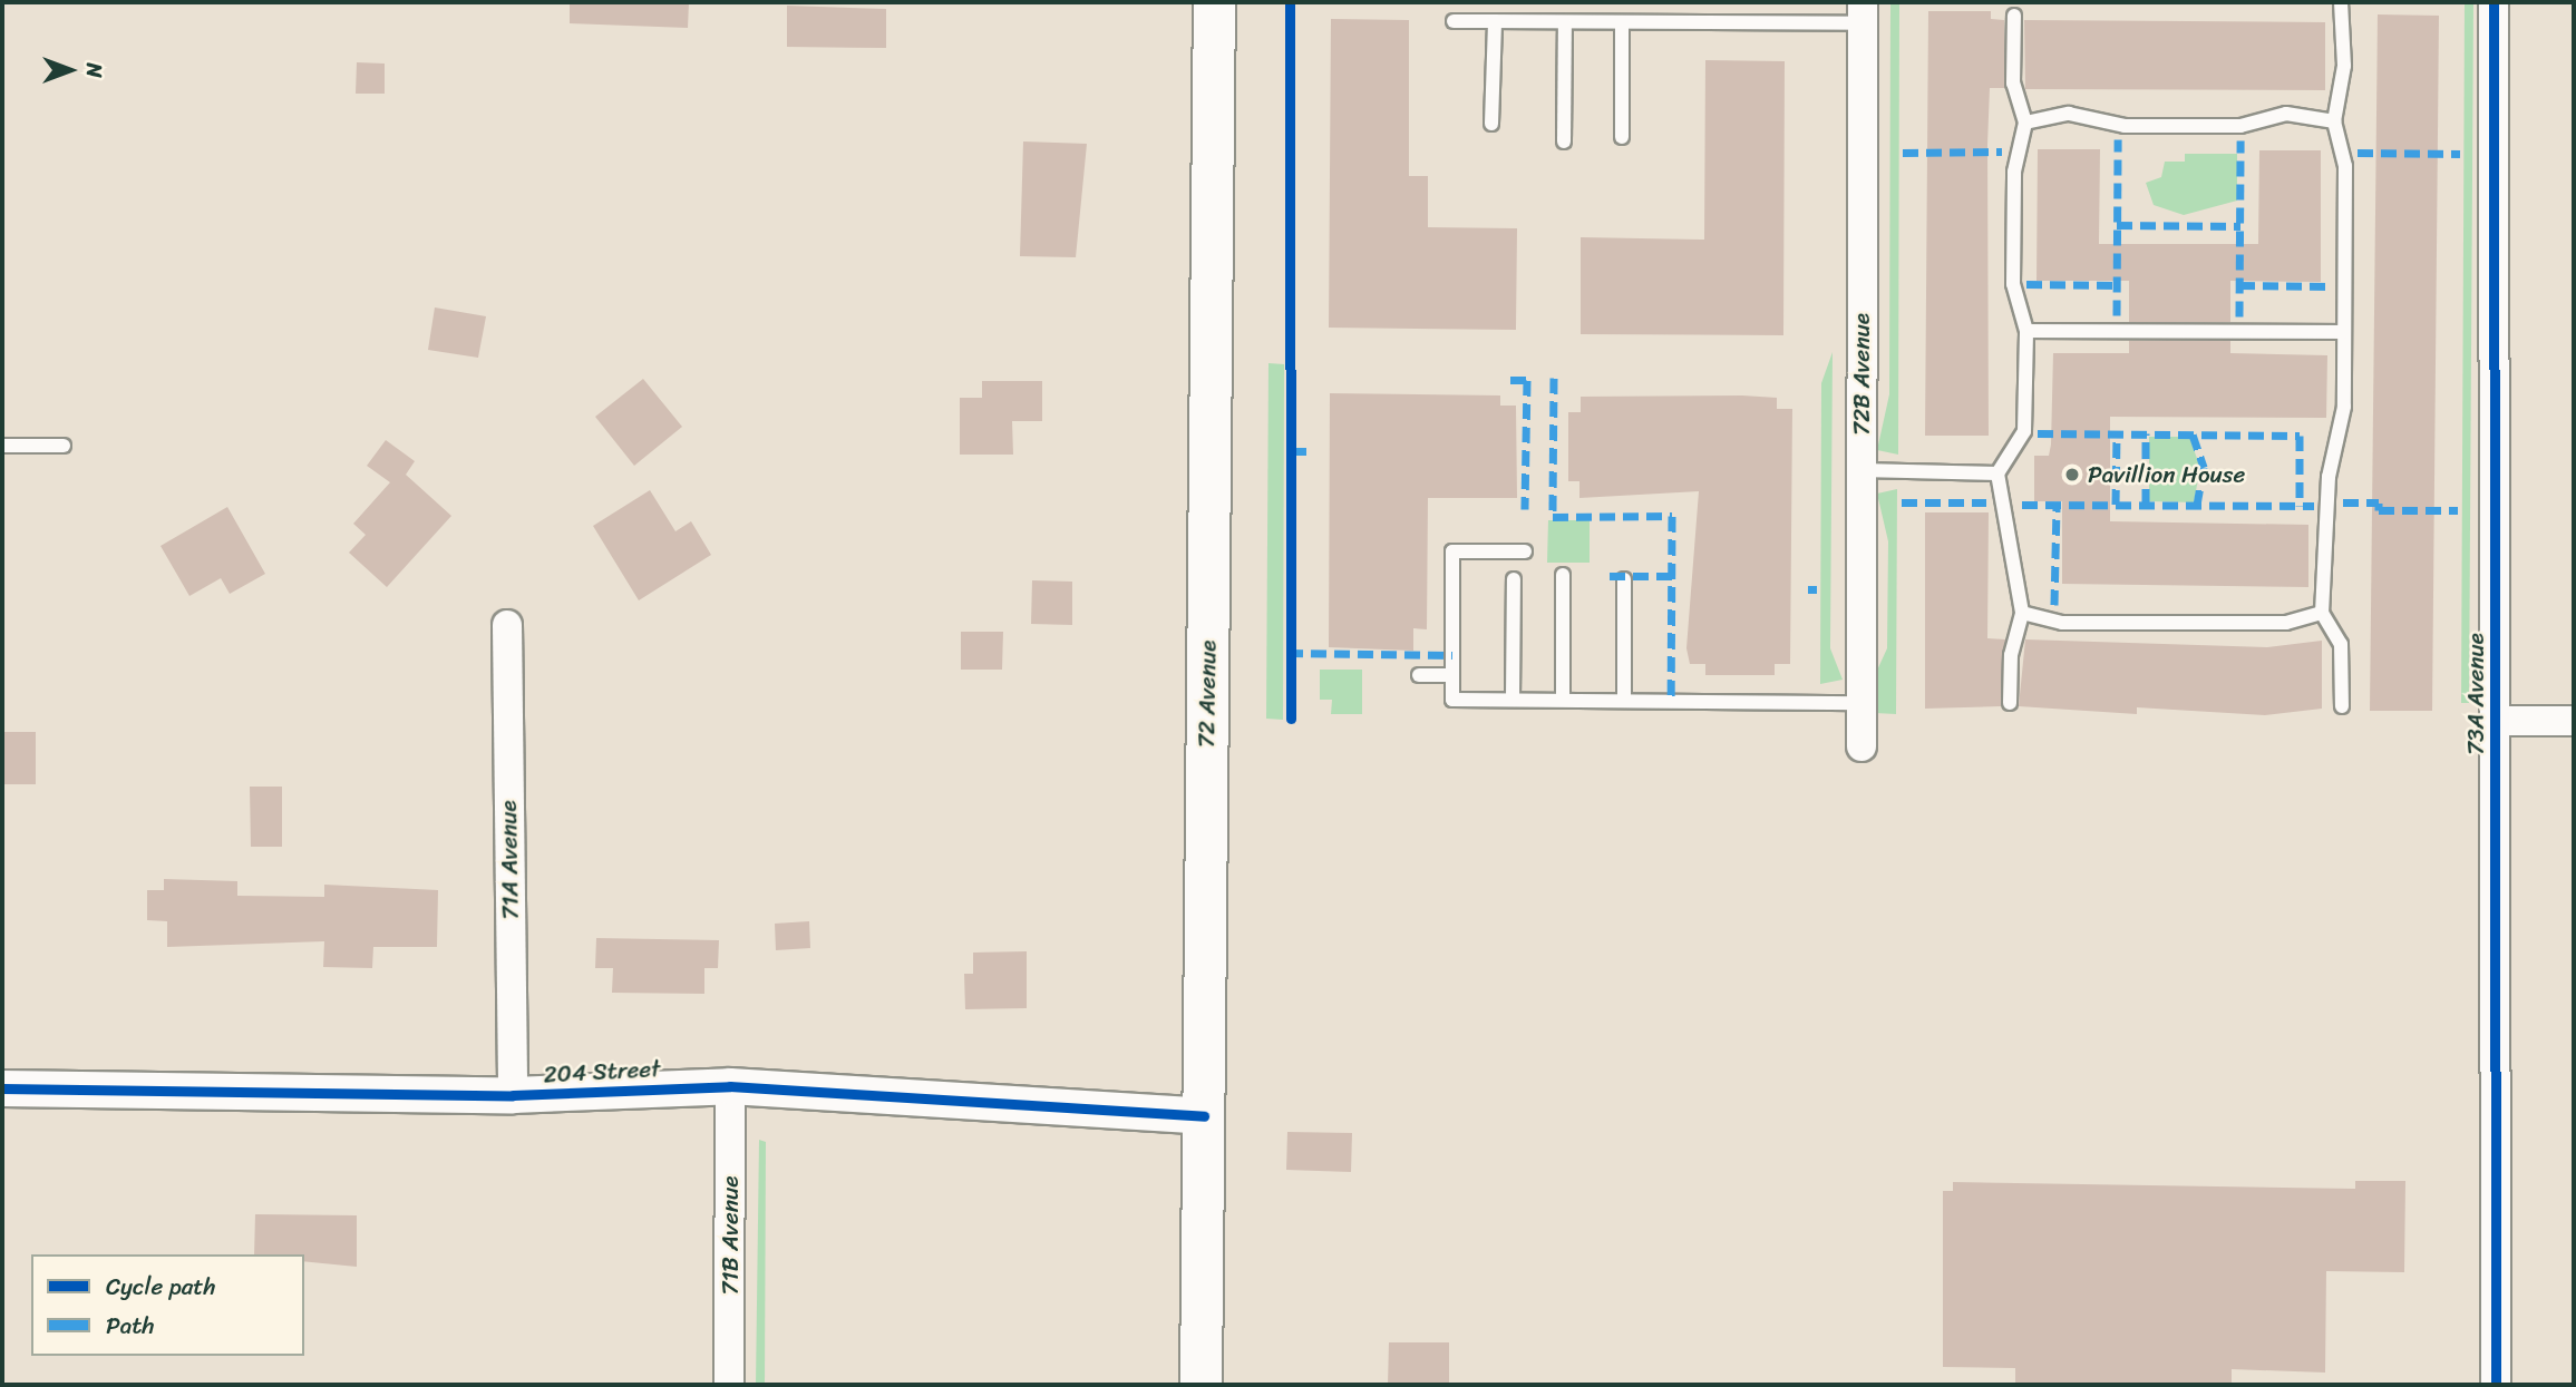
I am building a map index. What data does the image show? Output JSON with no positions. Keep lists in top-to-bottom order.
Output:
{
  "streets": {
    "main road": ["72 Avenue"],
    "street": [
      "72B Avenue",
      "73A Avenue",
      "71A Avenue",
      "204 Street",
      "71B Avenue"
    ]
  },
  "crossings": [
    ["72 Avenue", "204 Street"],
    ["71A Avenue", "204 Street"],
    ["204 Street", "71B Avenue"]
  ],
  "places": ["Pavillion House"],
  "legend": ["Cycle path", "Path"],
  "north": "right"
}
